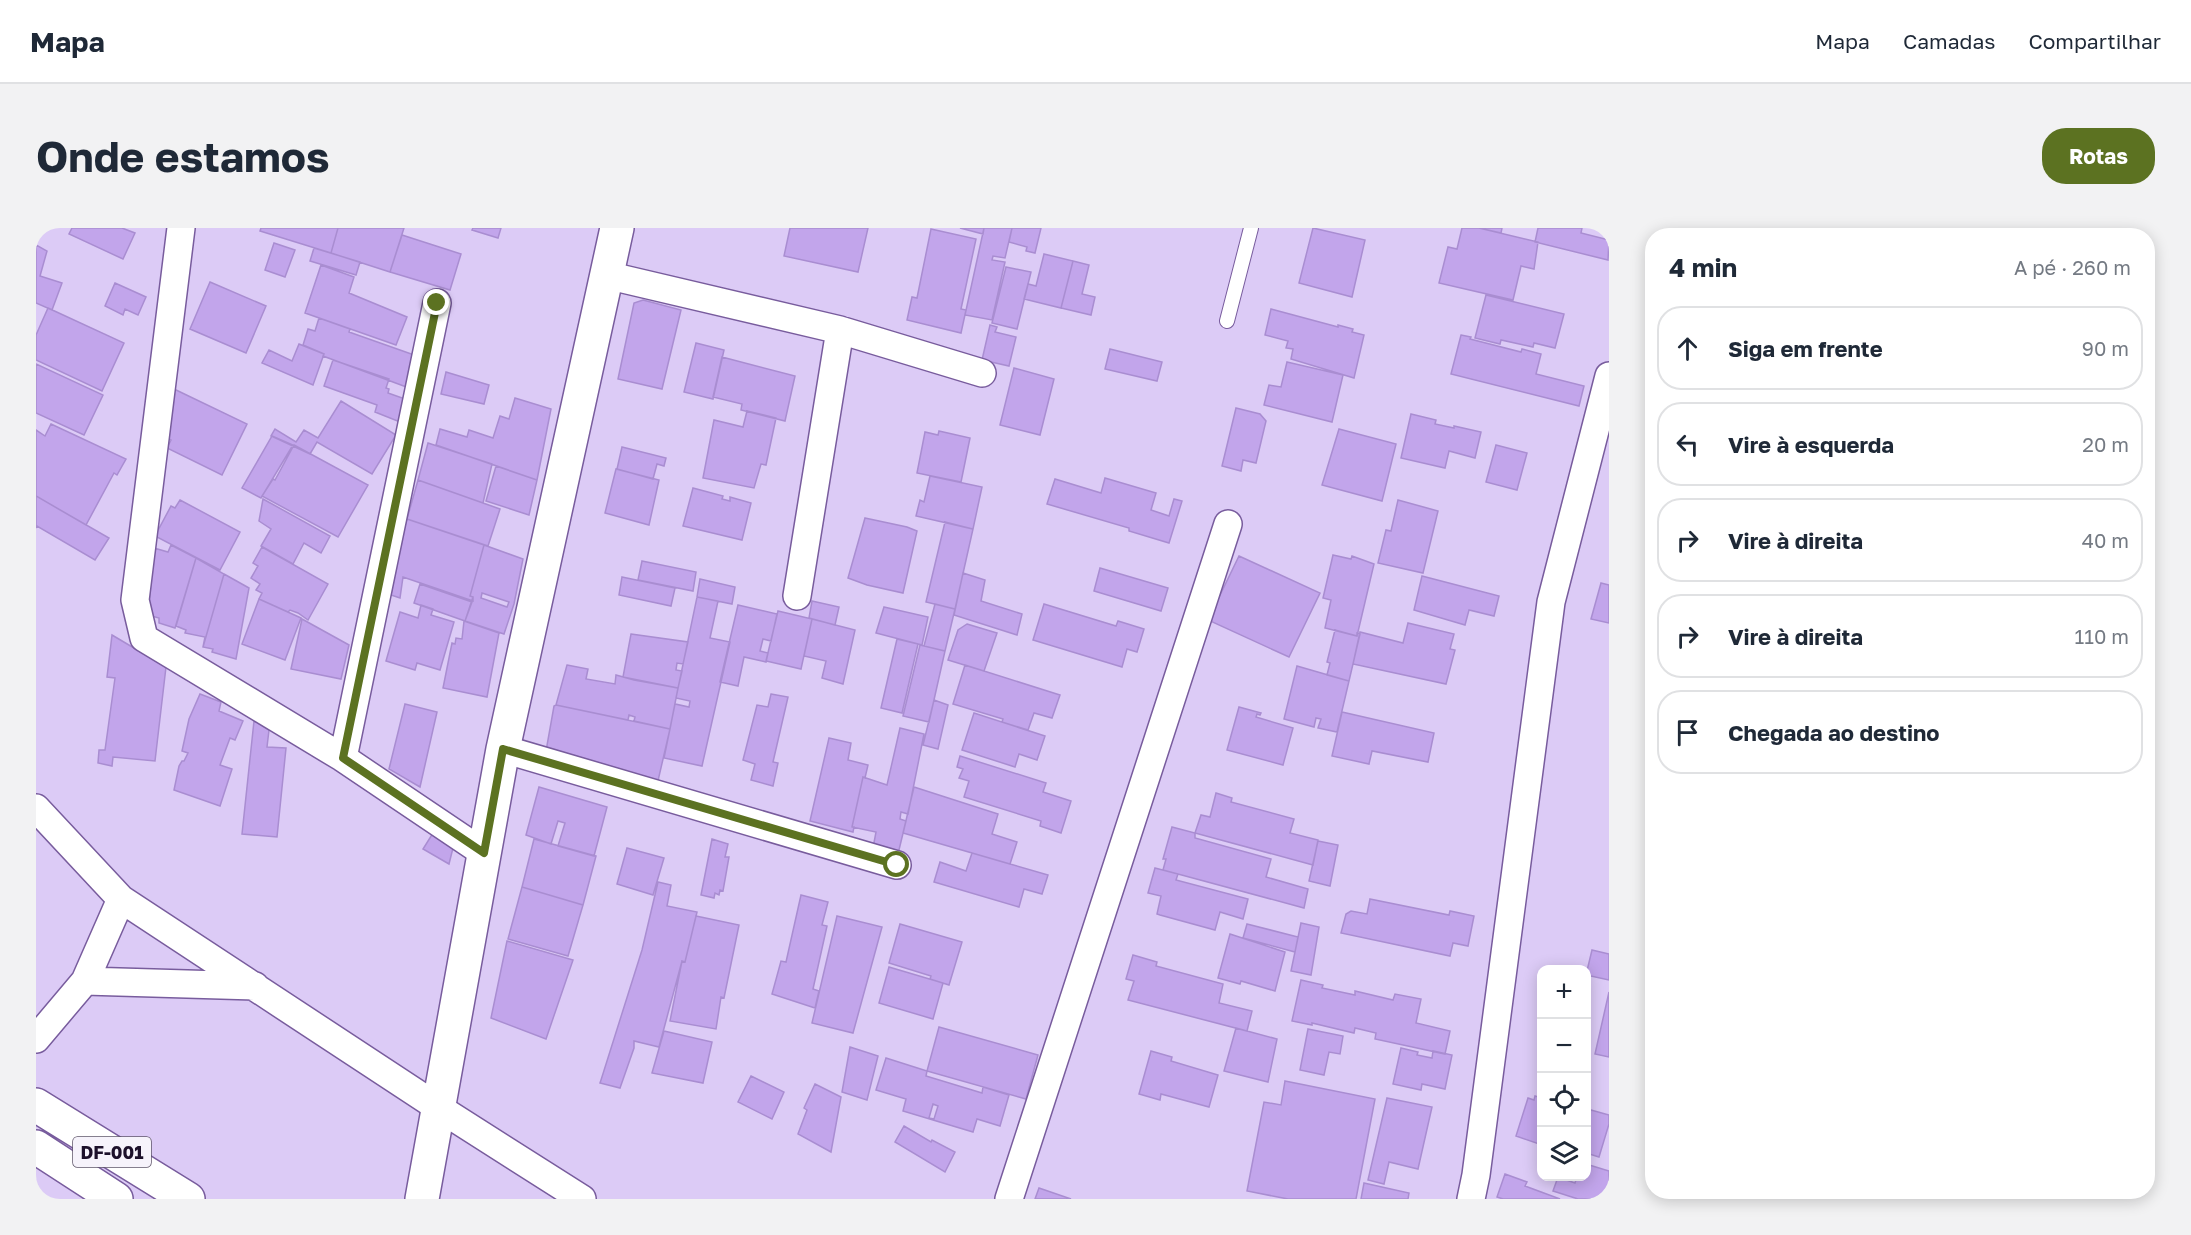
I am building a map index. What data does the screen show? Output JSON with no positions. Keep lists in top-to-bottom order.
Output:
{
  "streets": {
    "main road": ["DF-001"]
  },
  "page": {
    "header": "Mapa",
    "nav": ["Mapa", "Camadas", "Compartilhar"],
    "buttons": "Rotas",
    "title": "Onde estamos",
    "heading": ["4 min", "A pé · 260 m"],
    "list": [
      ["Siga em frente", "90 m"],
      ["Vire à esquerda", "20 m"],
      ["Vire à direita", "40 m"],
      ["Vire à direita", "110 m"],
      "Chegada ao destino"
    ],
    "map_buttons": ["+", "−"]
  }
}
